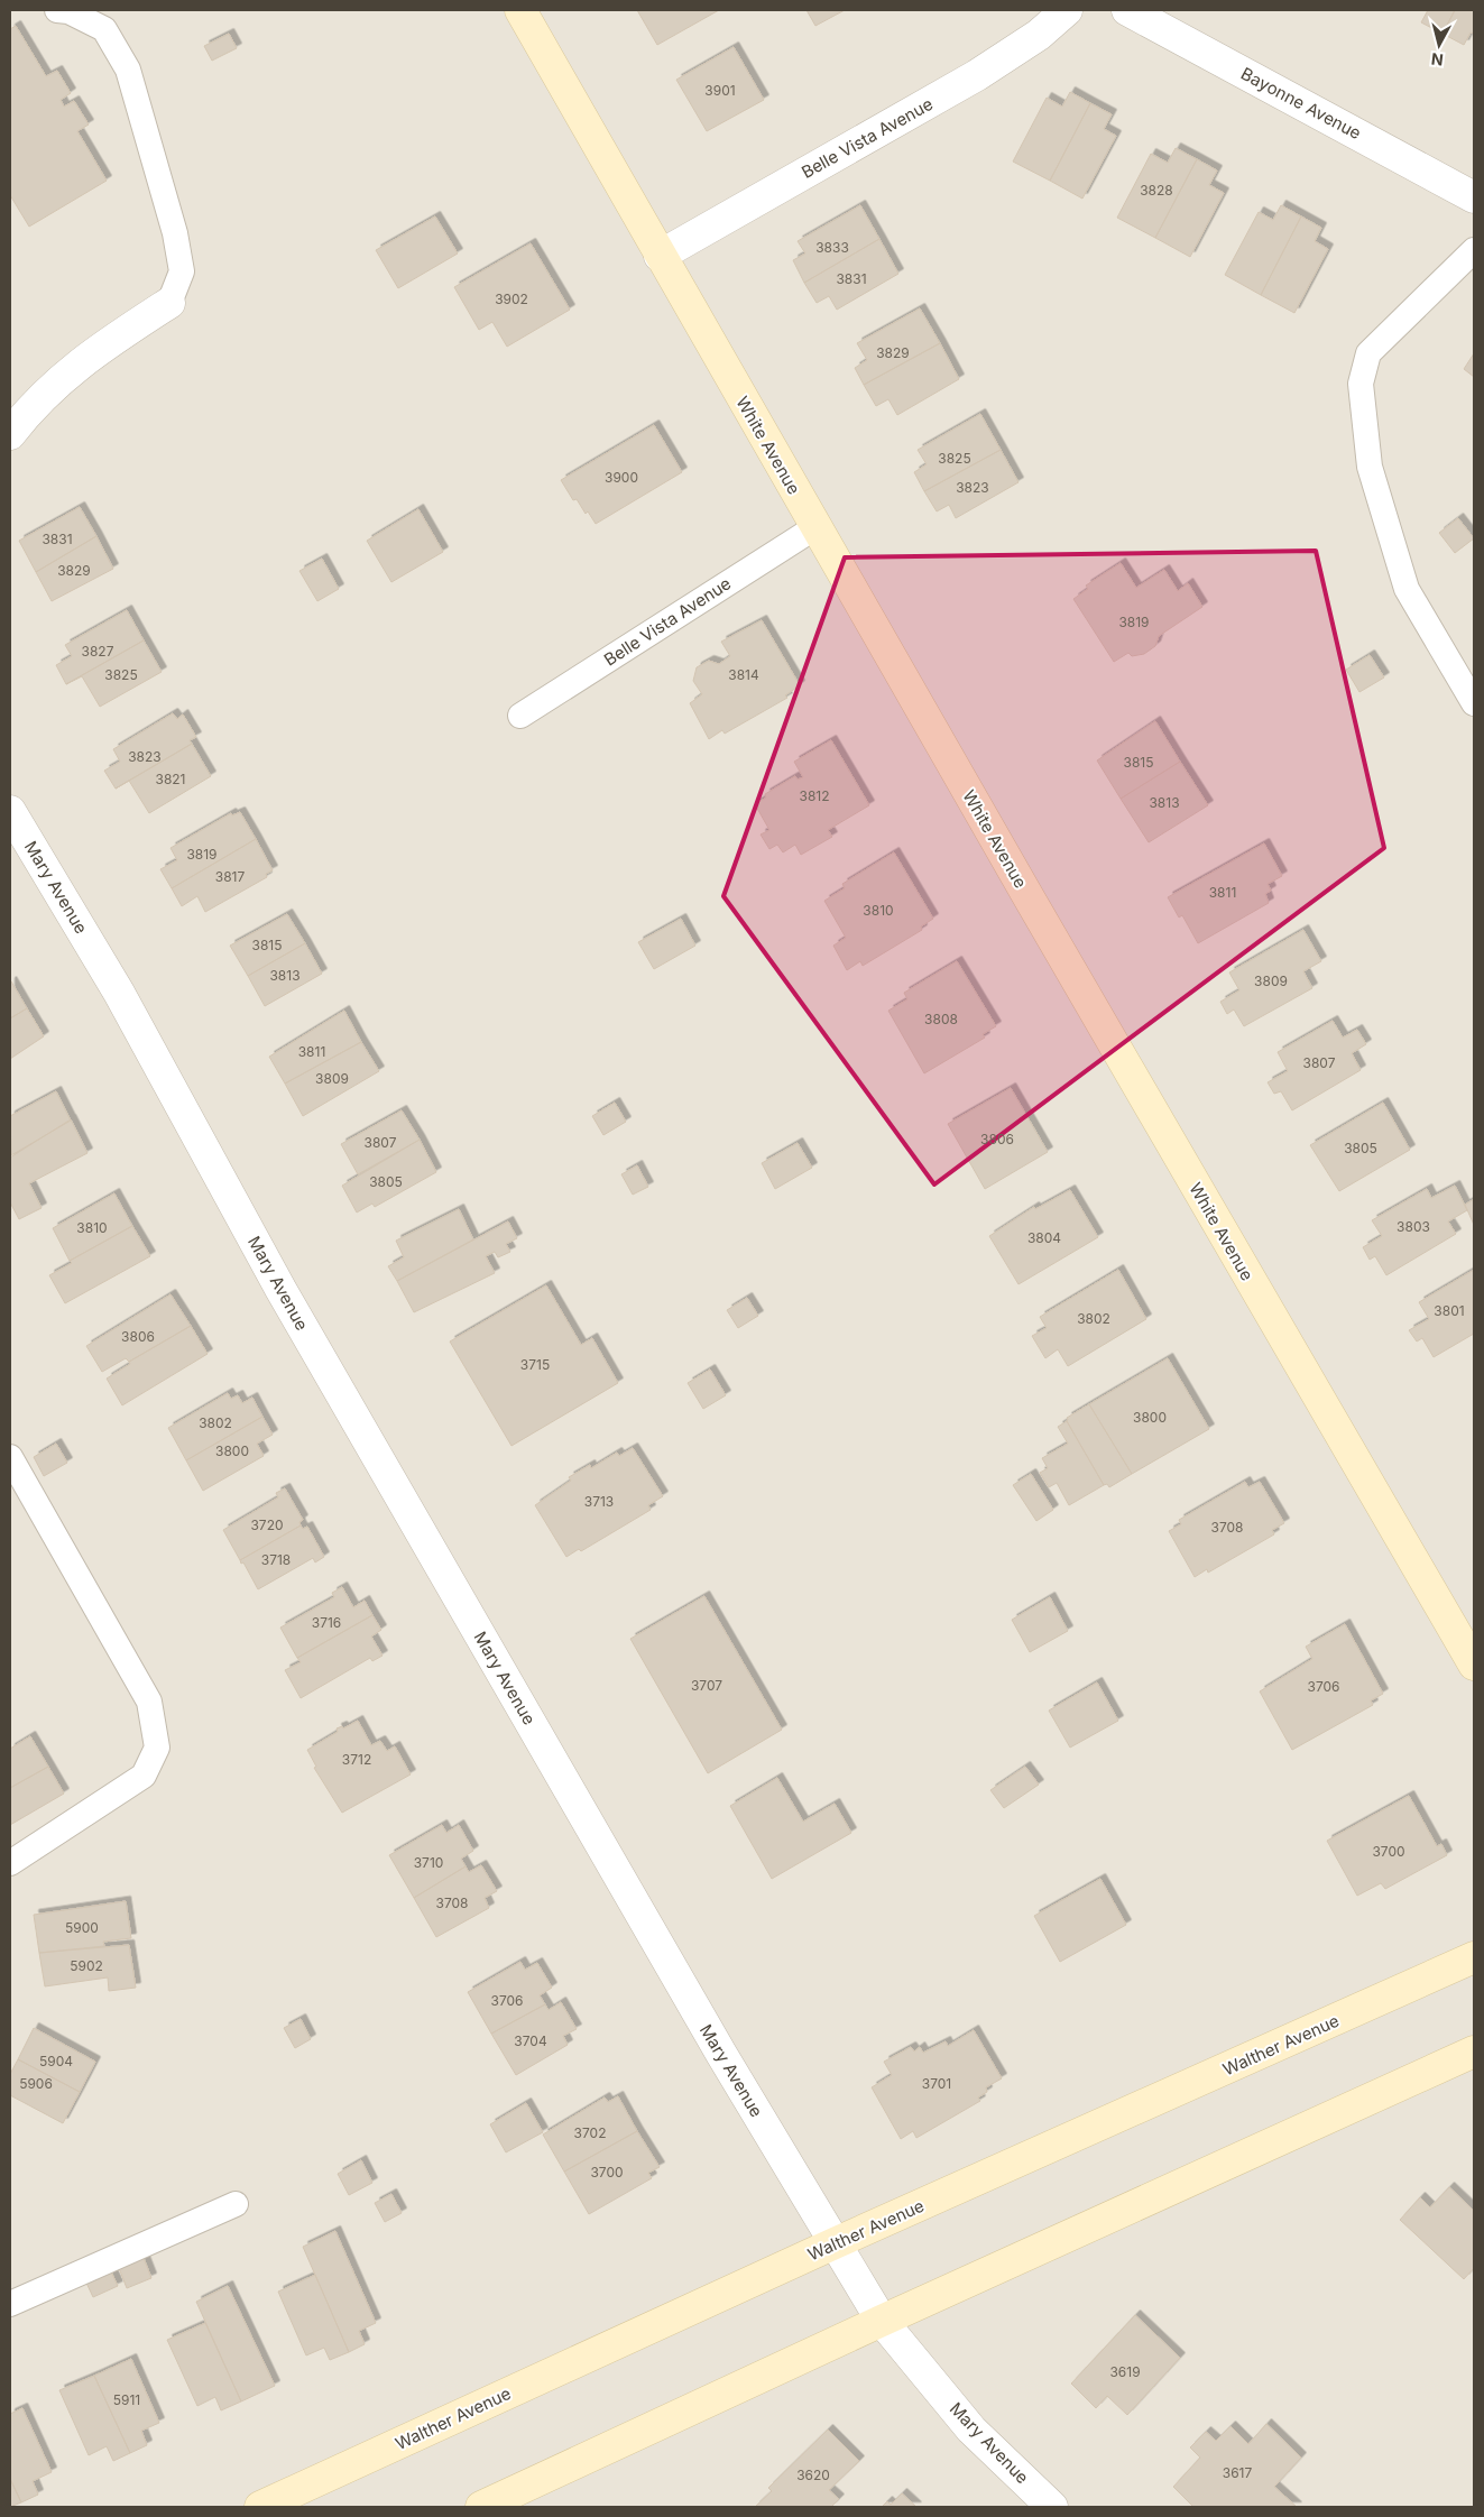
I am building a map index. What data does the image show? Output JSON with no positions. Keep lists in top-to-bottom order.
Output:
{
  "streets": {
    "main road": ["White Avenue", "Walther Avenue"],
    "street": ["Bayonne Avenue", "Belle Vista Avenue", "Mary Avenue"]
  },
  "crossings": [
    ["Belle Vista Avenue", "White Avenue"],
    ["Mary Avenue", "Walther Avenue"]
  ],
  "house_numbers": [
    "3901",
    "3828",
    "3833",
    "3831",
    "3902",
    "3829",
    "3825",
    "3900",
    "3823",
    "3831",
    "3829",
    "3819",
    "3827",
    "3825",
    "3814",
    "3823",
    "3815",
    "3821",
    "3812",
    "3813",
    "3819",
    "3817",
    "3811",
    "3810",
    "3815",
    "3813",
    "3809",
    "3808",
    "3811",
    "3807",
    "3809",
    "3806",
    "3807",
    "3805",
    "3805",
    "3803",
    "3810",
    "3804",
    "3801",
    "3802",
    "3806",
    "3715",
    "3800",
    "3802",
    "3800",
    "3713",
    "3720",
    "3708",
    "3718",
    "3716",
    "3707",
    "3706",
    "3712",
    "3700",
    "3710",
    "3708",
    "5900",
    "5902",
    "3706",
    "3704",
    "5904",
    "5906",
    "3701",
    "3702",
    "3700",
    "3619",
    "5911",
    "3617",
    "3620"
  ],
  "north": "bottom"
}
